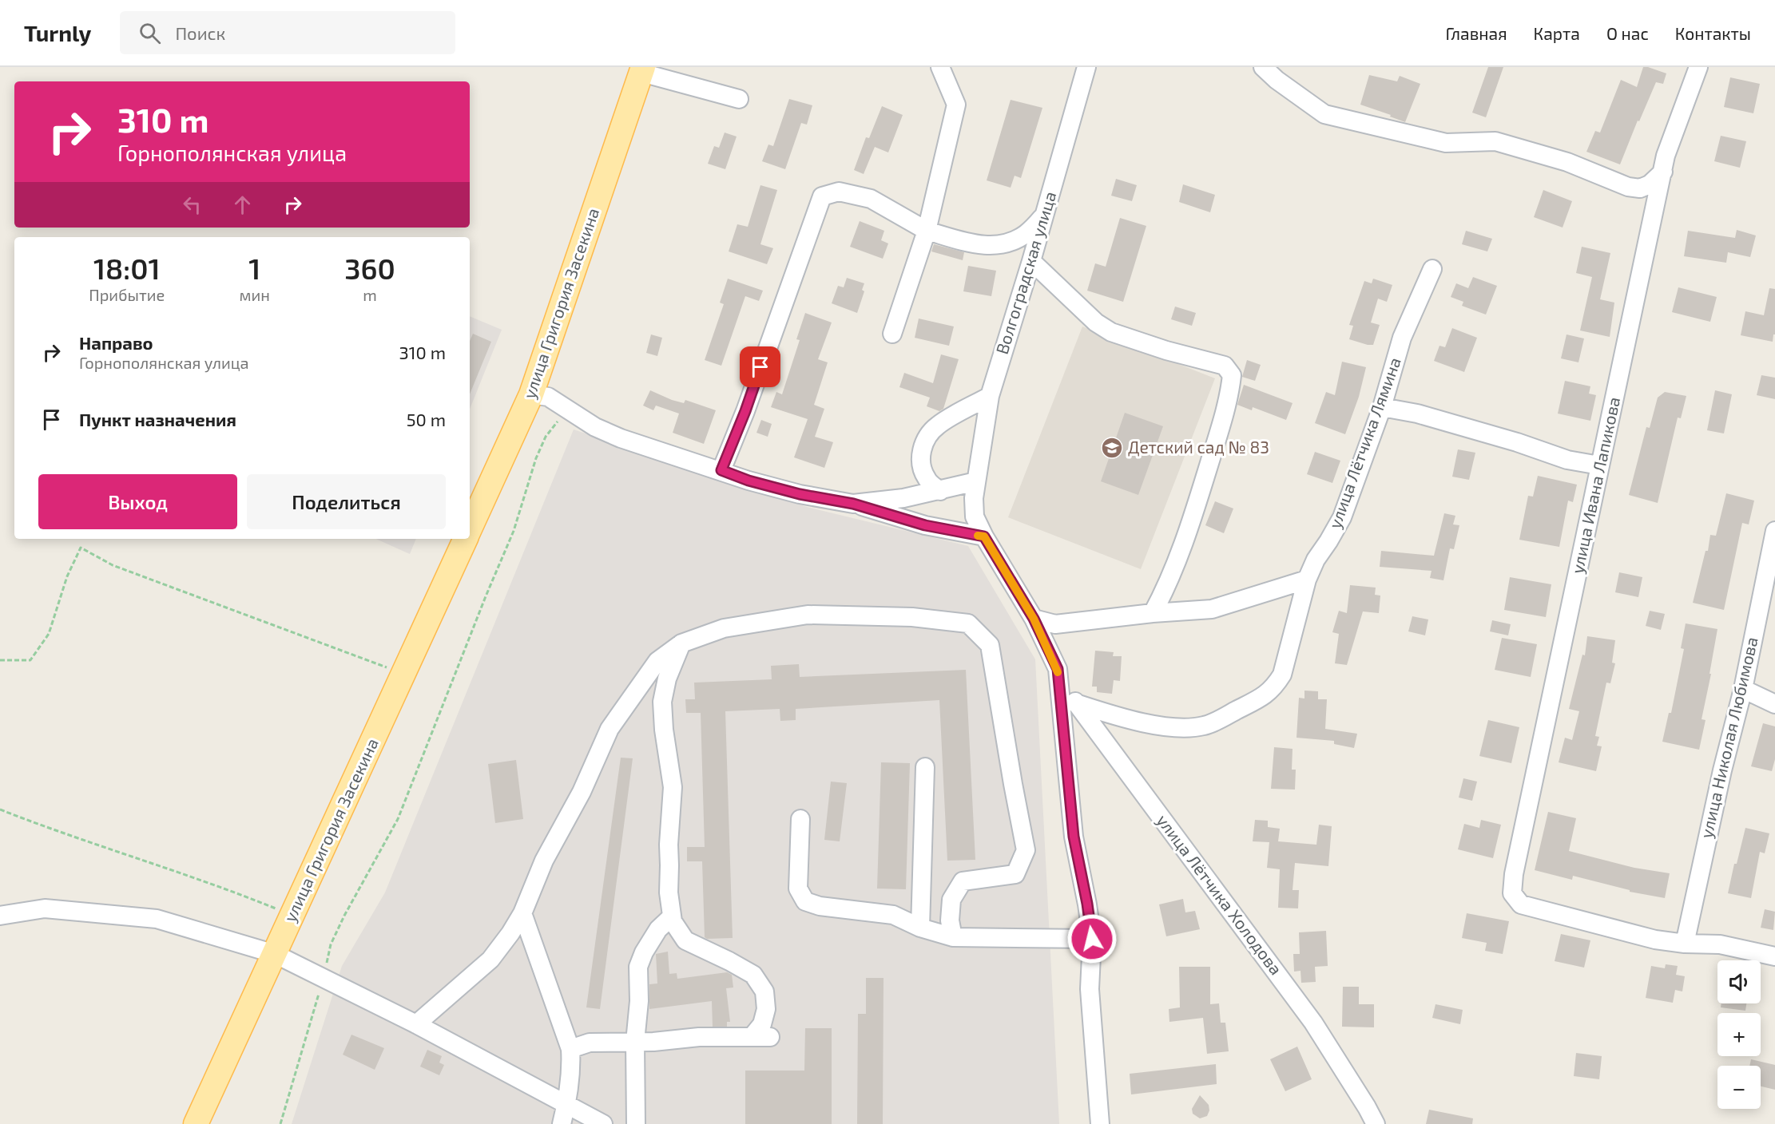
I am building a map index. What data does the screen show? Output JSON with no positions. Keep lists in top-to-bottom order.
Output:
{
  "streets": {
    "main road": ["улица Григория Засекина"],
    "street": [
      "Волгоградская улица",
      "улица Лётчика Лямина",
      "улица Ивана Лапикова",
      "улица Николая Любимова",
      "улица Лётчика Холодова"
    ]
  },
  "crossings": [
    ["Волгоградская улица", "улица Лётчика Холодова"],
    ["улица Лётчика Лямина", "улица Лётчика Холодова"],
    ["улица Ивана Лапикова", "улица Николая Любимова"]
  ],
  "places": {
    "school or university": ["Детский сад № 83"]
  },
  "page": {
    "header": "Turnly",
    "search": "Поиск",
    "nav": [
      "Главная",
      "Карта",
      "О нас",
      "Контакты"
    ],
    "turn": ["310 m", "Горнополянская улица"],
    "eta": [
      "18:01",
      "Прибытие",
      "1",
      "мин",
      "360",
      "m"
    ],
    "list": [
      {
        "name": "Направо",
        "note": "Горнополянская улица",
        "value": "310 m"
      },
      {
        "name": "Пункт назначения",
        "value": "50 m"
      }
    ],
    "buttons": ["Выход", "Поделиться"],
    "map_buttons": ["+", "−"]
  }
}
